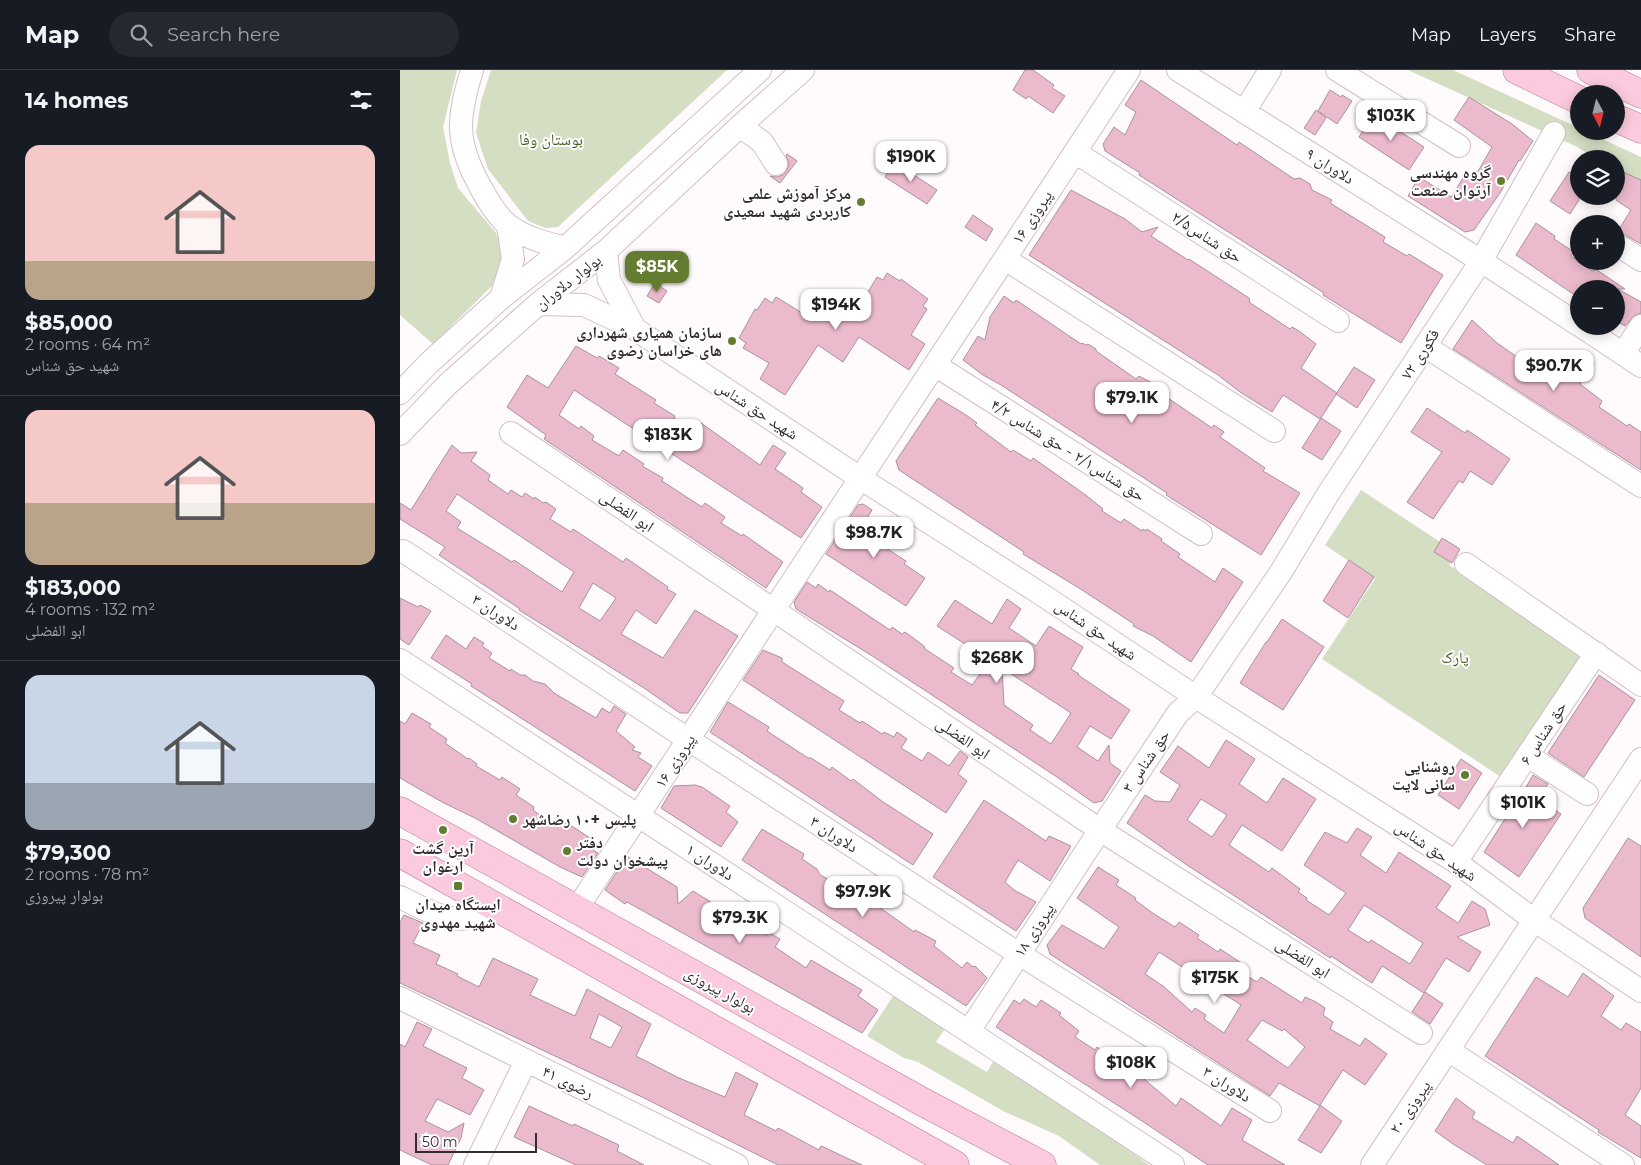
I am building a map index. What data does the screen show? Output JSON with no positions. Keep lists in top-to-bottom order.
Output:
{
  "streets": {
    "main road": ["بولوار پیروزی"],
    "street": [
      "دلاوران ۹",
      "پیروزی ۱۶",
      "حق شناس۲/۵",
      "بولوار دلاوران",
      "فکوری ۷۲",
      "شهید حق شناس",
      "حق شناس۲/۱ - حق شناس ۴/۲",
      "ابو الفضلی",
      "دلاوران ۳",
      "حق شناس ۶",
      "حق شناس ۳",
      "دلاوران ۱",
      "پیروزی ۱۸",
      "رضوی ۴۱",
      "پیروزی ۲۰"
    ]
  },
  "crossings": [
    ["دلاوران ۹", "فکوری ۷۲"],
    ["پیروزی ۱۶", "حق شناس۲/۵"],
    ["پیروزی ۱۶", "شهید حق شناس"],
    ["پیروزی ۱۶", "حق شناس۲/۱ - حق شناس ۴/۲"],
    ["پیروزی ۱۶", "ابو الفضلی"],
    ["پیروزی ۱۶", "دلاوران ۳"],
    ["پیروزی ۱۶", "دلاوران ۱"],
    ["پیروزی ۱۶", "بولوار پیروزی"],
    ["بولوار دلاوران", "شهید حق شناس"],
    ["فکوری ۷۲", "شهید حق شناس"],
    ["فکوری ۷۲", "حق شناس ۳"],
    ["شهید حق شناس", "حق شناس ۶"],
    ["شهید حق شناس", "حق شناس ۳"],
    ["شهید حق شناس", "پیروزی ۲۰"],
    ["ابو الفضلی", "حق شناس ۳"],
    ["ابو الفضلی", "پیروزی ۱۸"],
    ["دلاوران ۳", "پیروزی ۱۸"],
    ["حق شناس ۳", "پیروزی ۱۸"],
    ["دلاوران ۱", "پیروزی ۱۸"]
  ],
  "parks": ["بوستان وفا", "پارک"],
  "places": {
    "other": [
      "گروه مهندسی آرتوان صنعت",
      "مرکز آموزش علمی کاربردی شهید سعیدی",
      "سازمان همیاری شهرداری های خراسان رضوی",
      "روشنایی سانی لایت",
      "پلیس +۱۰ رضاشهر",
      "آرین گشت ارغوان",
      "دفتر پیشخوان دولت"
    ],
    "transit": ["ایستگاه میدان شهید مهدوی"]
  },
  "scale_bar": "50 m",
  "north": "bottom",
  "page": {
    "header": "Map",
    "search": "Search here",
    "nav": ["Map", "Layers", "Share"],
    "heading": "14 homes",
    "map_buttons": ["+", "−"],
    "price": [
      "$103K",
      "$190K",
      "$85K",
      "$194K",
      "$90.7K",
      "$79.1K",
      "$183K",
      "$98.7K",
      "$268K",
      "$101K",
      "$97.9K",
      "$79.3K",
      "$175K",
      "$108K"
    ],
    "list": [
      {
        "name": "$85,000",
        "note": "2 rooms · 64 m² · شهید حق شناس"
      },
      {
        "name": "$183,000",
        "note": "4 rooms · 132 m² · ابو الفضلی"
      },
      {
        "name": "$79,300",
        "note": "2 rooms · 78 m² · بولوار پیروزی"
      }
    ],
    "scale": "50 m"
  }
}
